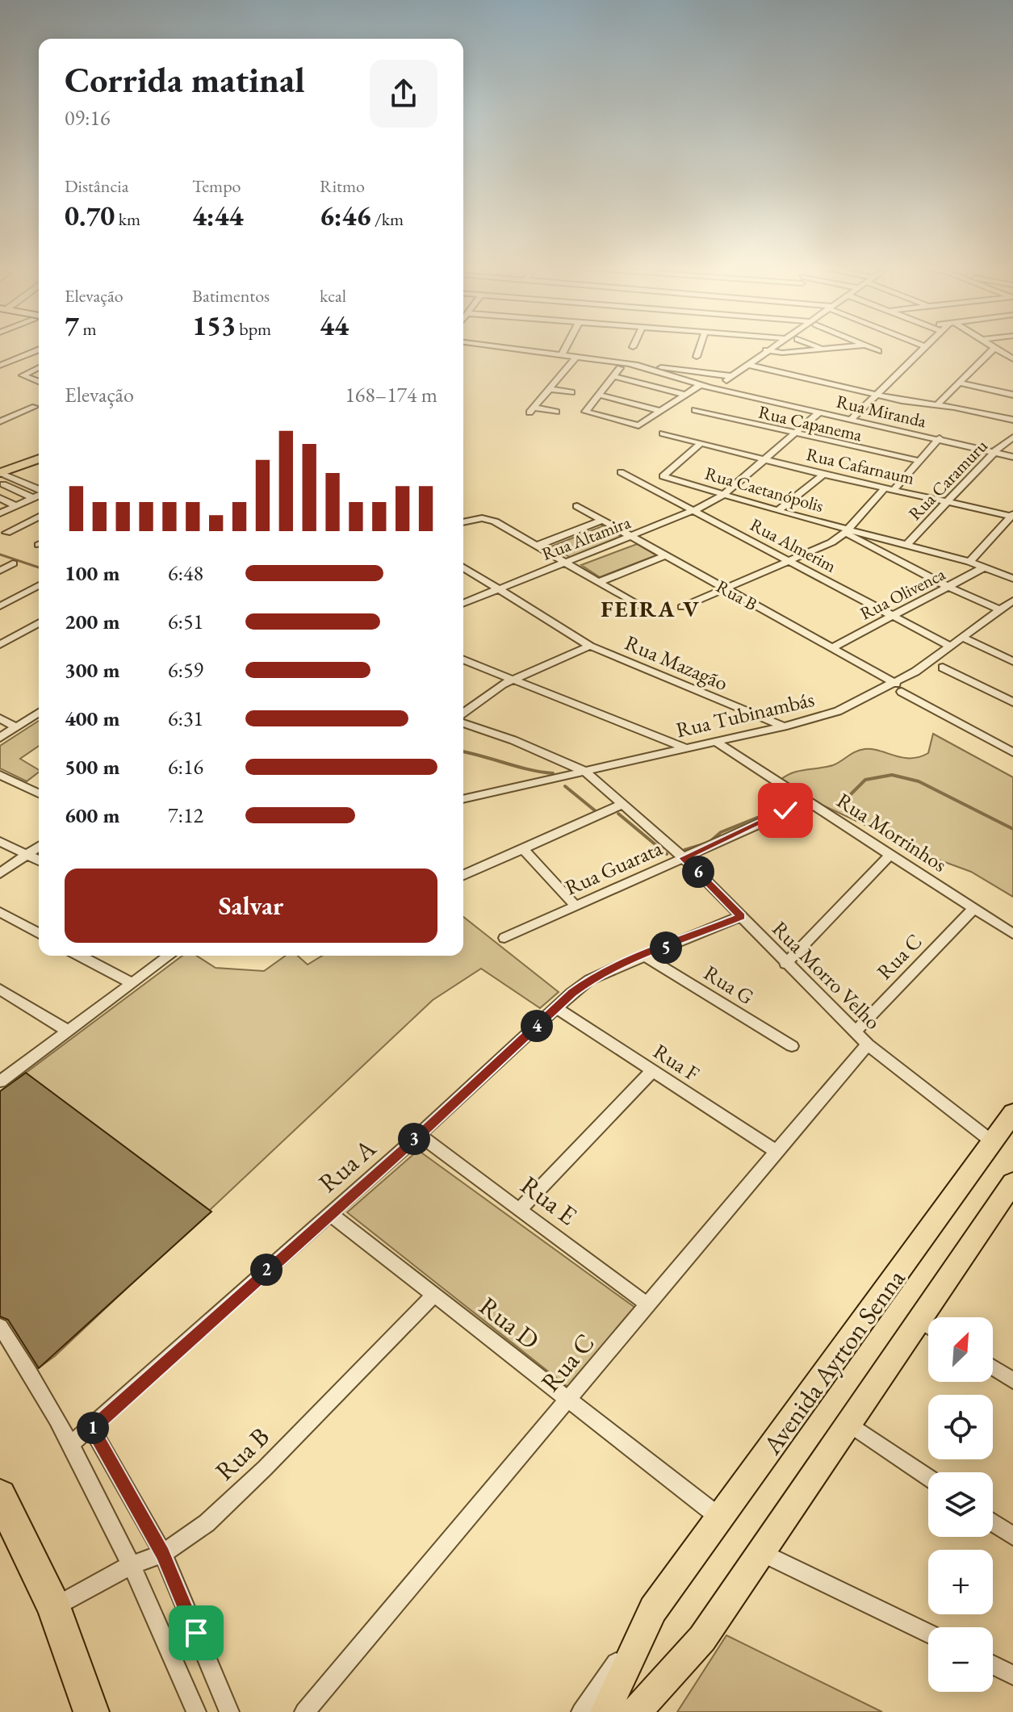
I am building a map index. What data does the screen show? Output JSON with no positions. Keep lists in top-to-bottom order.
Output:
{
  "streets": {
    "main road": ["Avenida Ayrton Senna"],
    "street": [
      "Rua Miranda",
      "Rua Capanema",
      "Rua Cafarnaum",
      "Rua Caramuru",
      "Rua Caetanópolis",
      "Rua Altamira",
      "Rua Almerim",
      "Rua Olivenca",
      "Rua B",
      "Rua Mazagão",
      "Rua Tubinambás",
      "Rua Morrinhos",
      "Rua Guarata",
      "Rua C",
      "Rua Morro Velho",
      "Rua G",
      "Rua F",
      "Rua A",
      "Rua E",
      "Rua D"
    ]
  },
  "crossings": [
    ["Rua Miranda", "Rua Caramuru"],
    ["Rua Miranda", "Rua Altamira"],
    ["Rua Capanema", "Rua Altamira"],
    ["Rua Cafarnaum", "Rua Caramuru"],
    ["Rua Cafarnaum", "Rua Caetanópolis"],
    ["Rua Cafarnaum", "Rua Altamira"],
    ["Rua Caramuru", "Rua Caetanópolis"],
    ["Rua Caetanópolis", "Rua Altamira"],
    ["Rua Caetanópolis", "Rua Olivenca"],
    ["Rua Altamira", "Rua Almerim"],
    ["Rua Altamira", "Rua B"],
    ["Rua Altamira", "Rua Mazagão"],
    ["Rua Almerim", "Rua Olivenca"],
    ["Rua Almerim", "Rua Tubinambás"],
    ["Rua Olivenca", "Rua B"],
    ["Rua B", "Rua Tubinambás"],
    ["Rua B", "Rua D"],
    ["Rua Mazagão", "Rua Tubinambás"],
    ["Rua Tubinambás", "Rua Morrinhos"],
    ["Rua Tubinambás", "Rua Morro Velho"],
    ["Rua Morrinhos", "Rua Guarata"],
    ["Rua Morrinhos", "Rua C"],
    ["Rua Guarata", "Rua Morro Velho"],
    ["Rua C", "Rua Morro Velho"],
    ["Rua C", "Rua F"],
    ["Rua C", "Rua E"],
    ["Rua C", "Rua D"],
    ["Rua Morro Velho", "Rua A"],
    ["Rua Morro Velho", "Avenida Ayrton Senna"],
    ["Rua G", "Rua A"],
    ["Rua F", "Rua A"],
    ["Rua A", "Rua E"],
    ["Rua A", "Rua D"],
    ["Rua D", "Avenida Ayrton Senna"]
  ],
  "districts": ["FEIRA V"],
  "north": "top right",
  "page": {
    "heading": ["Corrida matinal", "09:16"],
    "stats": [
      ["Distância", "0.70 km"],
      ["Tempo", "4:44"],
      ["Ritmo", "6:46 /km"],
      ["Elevação", "7 m"],
      ["Batimentos", "153 bpm"],
      ["kcal", "44"]
    ],
    "chart": ["Elevação", "168–174 m"],
    "list": [
      {
        "name": "100 m",
        "note": "6:48"
      },
      {
        "name": "200 m",
        "note": "6:51"
      },
      {
        "name": "300 m",
        "note": "6:59"
      },
      {
        "name": "400 m",
        "note": "6:31"
      },
      {
        "name": "500 m",
        "note": "6:16"
      },
      {
        "name": "600 m",
        "note": "7:12"
      }
    ],
    "pins": [
      "6",
      "5",
      "4",
      "3",
      "2",
      "1"
    ],
    "buttons": "Salvar",
    "map_buttons": ["+", "−"]
  }
}
